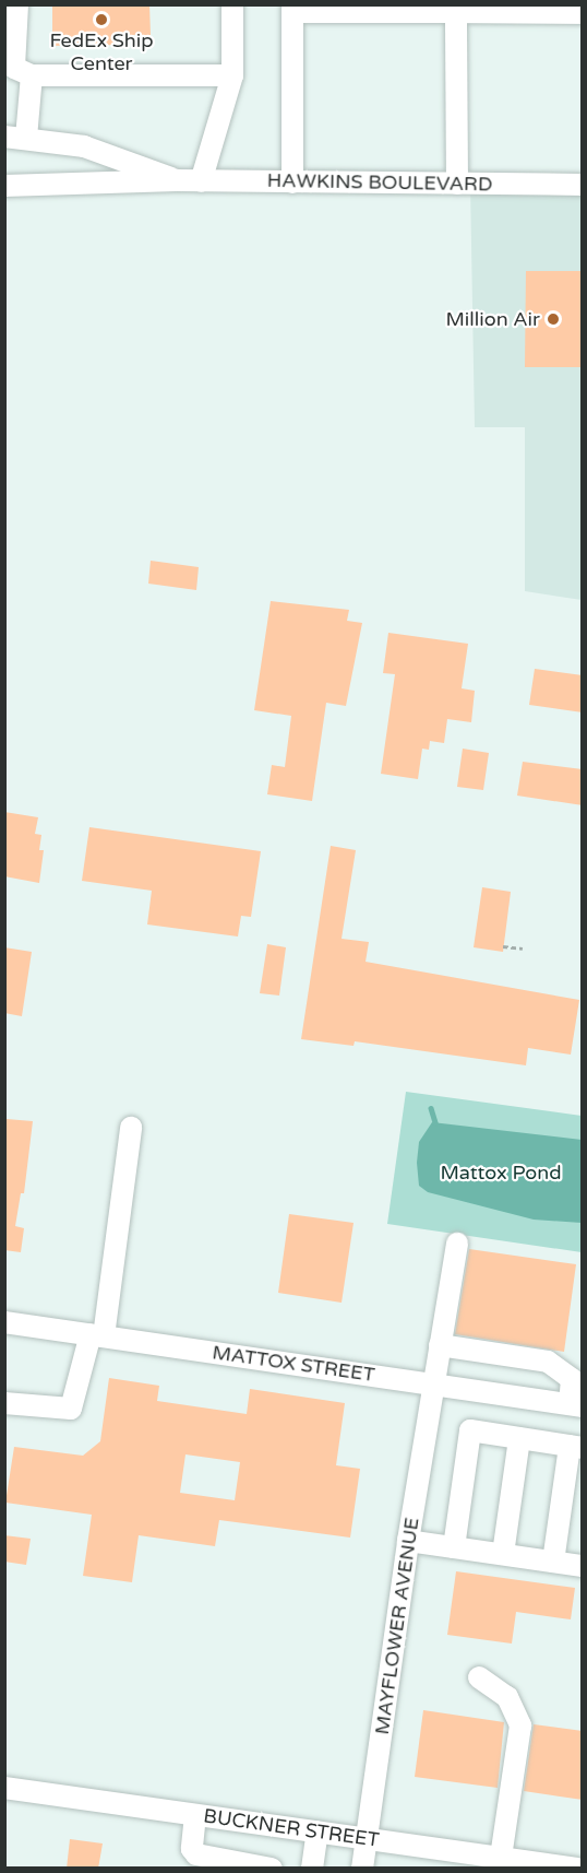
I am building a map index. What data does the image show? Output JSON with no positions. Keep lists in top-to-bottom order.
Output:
{
  "streets": {
    "street": [
      "HAWKINS BOULEVARD",
      "MATTOX STREET",
      "MAYFLOWER AVENUE",
      "BUCKNER STREET"
    ]
  },
  "crossings": [
    ["MATTOX STREET", "MAYFLOWER AVENUE"],
    ["MAYFLOWER AVENUE", "BUCKNER STREET"]
  ],
  "parks": ["Mattox Pond"],
  "places": ["FedEx Ship Center", "Million Air"]
}
